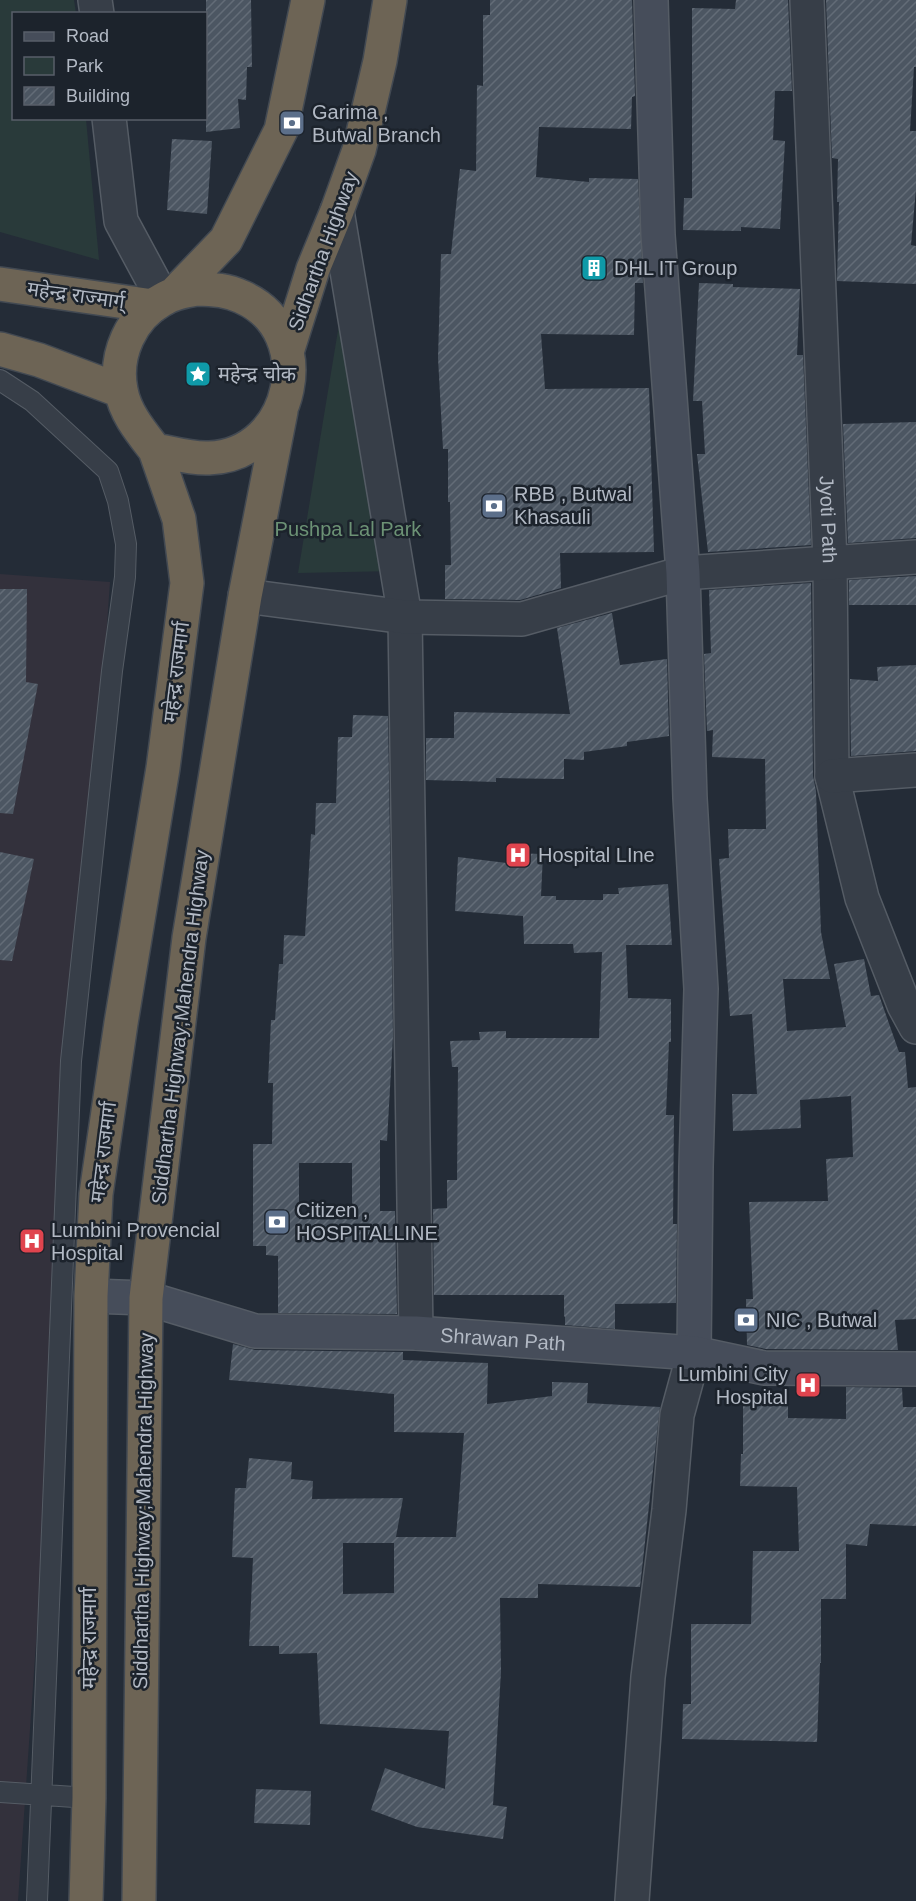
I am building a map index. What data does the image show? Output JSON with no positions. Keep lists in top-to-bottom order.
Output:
{
  "streets": {
    "highway": [
      "Sidhartha Highway",
      "महेन्द्र राज्मार्ग्",
      "महेन्द्र राजमार्ग",
      "Siddhartha Highway;Mahendra Highway"
    ],
    "street": ["Jyoti Path", "Shrawan Path"]
  },
  "crossings": [
    ["Sidhartha Highway", "महेन्द्र राज्मार्ग्"],
    ["Sidhartha Highway", "महेन्द्र राजमार्ग"],
    ["Sidhartha Highway", "Siddhartha Highway;Mahendra Highway"],
    ["महेन्द्र राज्मार्ग्", "महेन्द्र राजमार्ग"],
    ["महेन्द्र राज्मार्ग्", "Siddhartha Highway;Mahendra Highway"],
    ["महेन्द्र राजमार्ग", "Siddhartha Highway;Mahendra Highway"],
    ["महेन्द्र राजमार्ग", "Shrawan Path"],
    ["Siddhartha Highway;Mahendra Highway", "Shrawan Path"]
  ],
  "parks": ["Pushpa Lal Park"],
  "places": {
    "bank": [
      "Garima , Butwal Branch",
      "RBB , Butwal Khasauli",
      "Citizen , HOSPITALLINE",
      "NIC , Butwal"
    ],
    "building": ["DHL IT Group"],
    "place": ["महेन्द्र चोक"],
    "hospital": ["Hospital LIne", "Lumbini Provencial Hospital", "Lumbini City Hospital"]
  },
  "legend": ["Road", "Park", "Building"]
}
